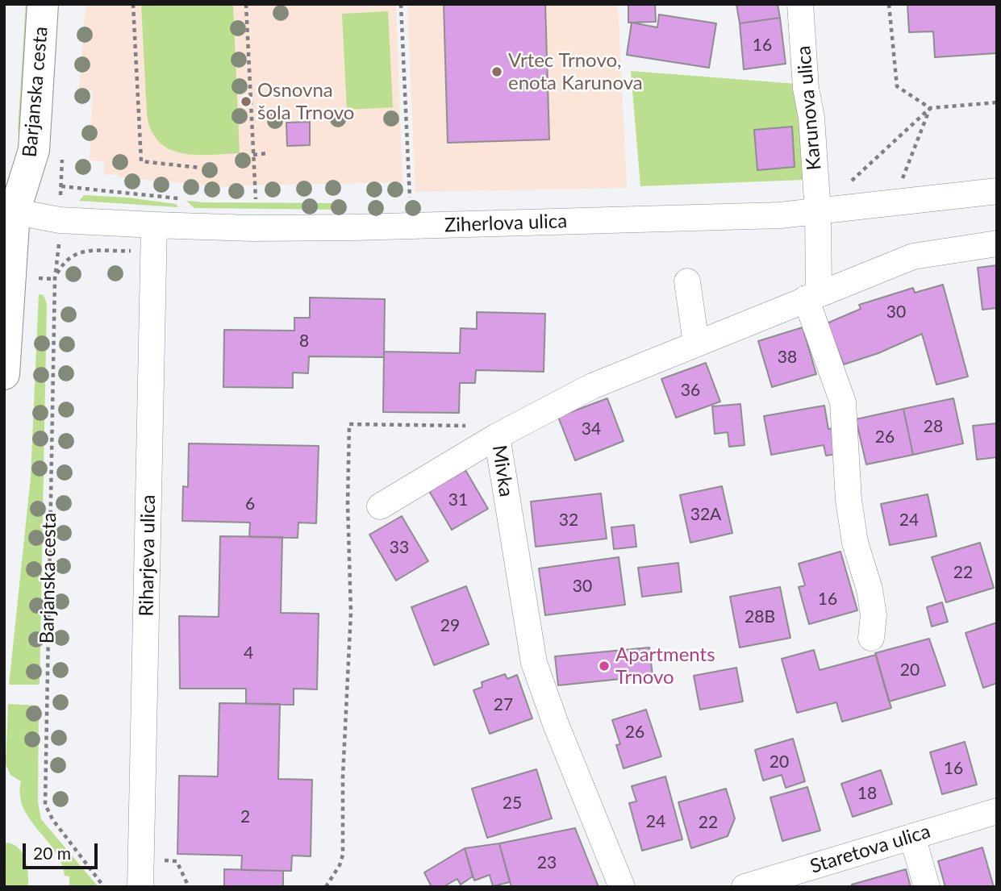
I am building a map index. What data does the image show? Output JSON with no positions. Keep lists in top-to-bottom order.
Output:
{
  "streets": {
    "main road": ["Barjanska cesta"],
    "street": [
      "Karunova ulica",
      "Ziherlova ulica",
      "Mivka",
      "Riharjeva ulica",
      "Staretova ulica"
    ]
  },
  "crossings": [
    ["Barjanska cesta", "Ziherlova ulica"],
    ["Karunova ulica", "Ziherlova ulica"],
    ["Ziherlova ulica", "Riharjeva ulica"]
  ],
  "places": ["Vrtec Trnovo, enota Karunova", "Osnovna šola Trnovo", "Apartments Trnovo"],
  "house_numbers": [
    "16",
    "30",
    "8",
    "38",
    "36",
    "28",
    "34",
    "26",
    "31",
    "6",
    "32A",
    "32",
    "24",
    "33",
    "22",
    "30",
    "16",
    "28B",
    "29",
    "4",
    "20",
    "27",
    "26",
    "20",
    "16",
    "18",
    "25",
    "2",
    "24",
    "22",
    "23"
  ],
  "scale_bar": "20 m"
}
